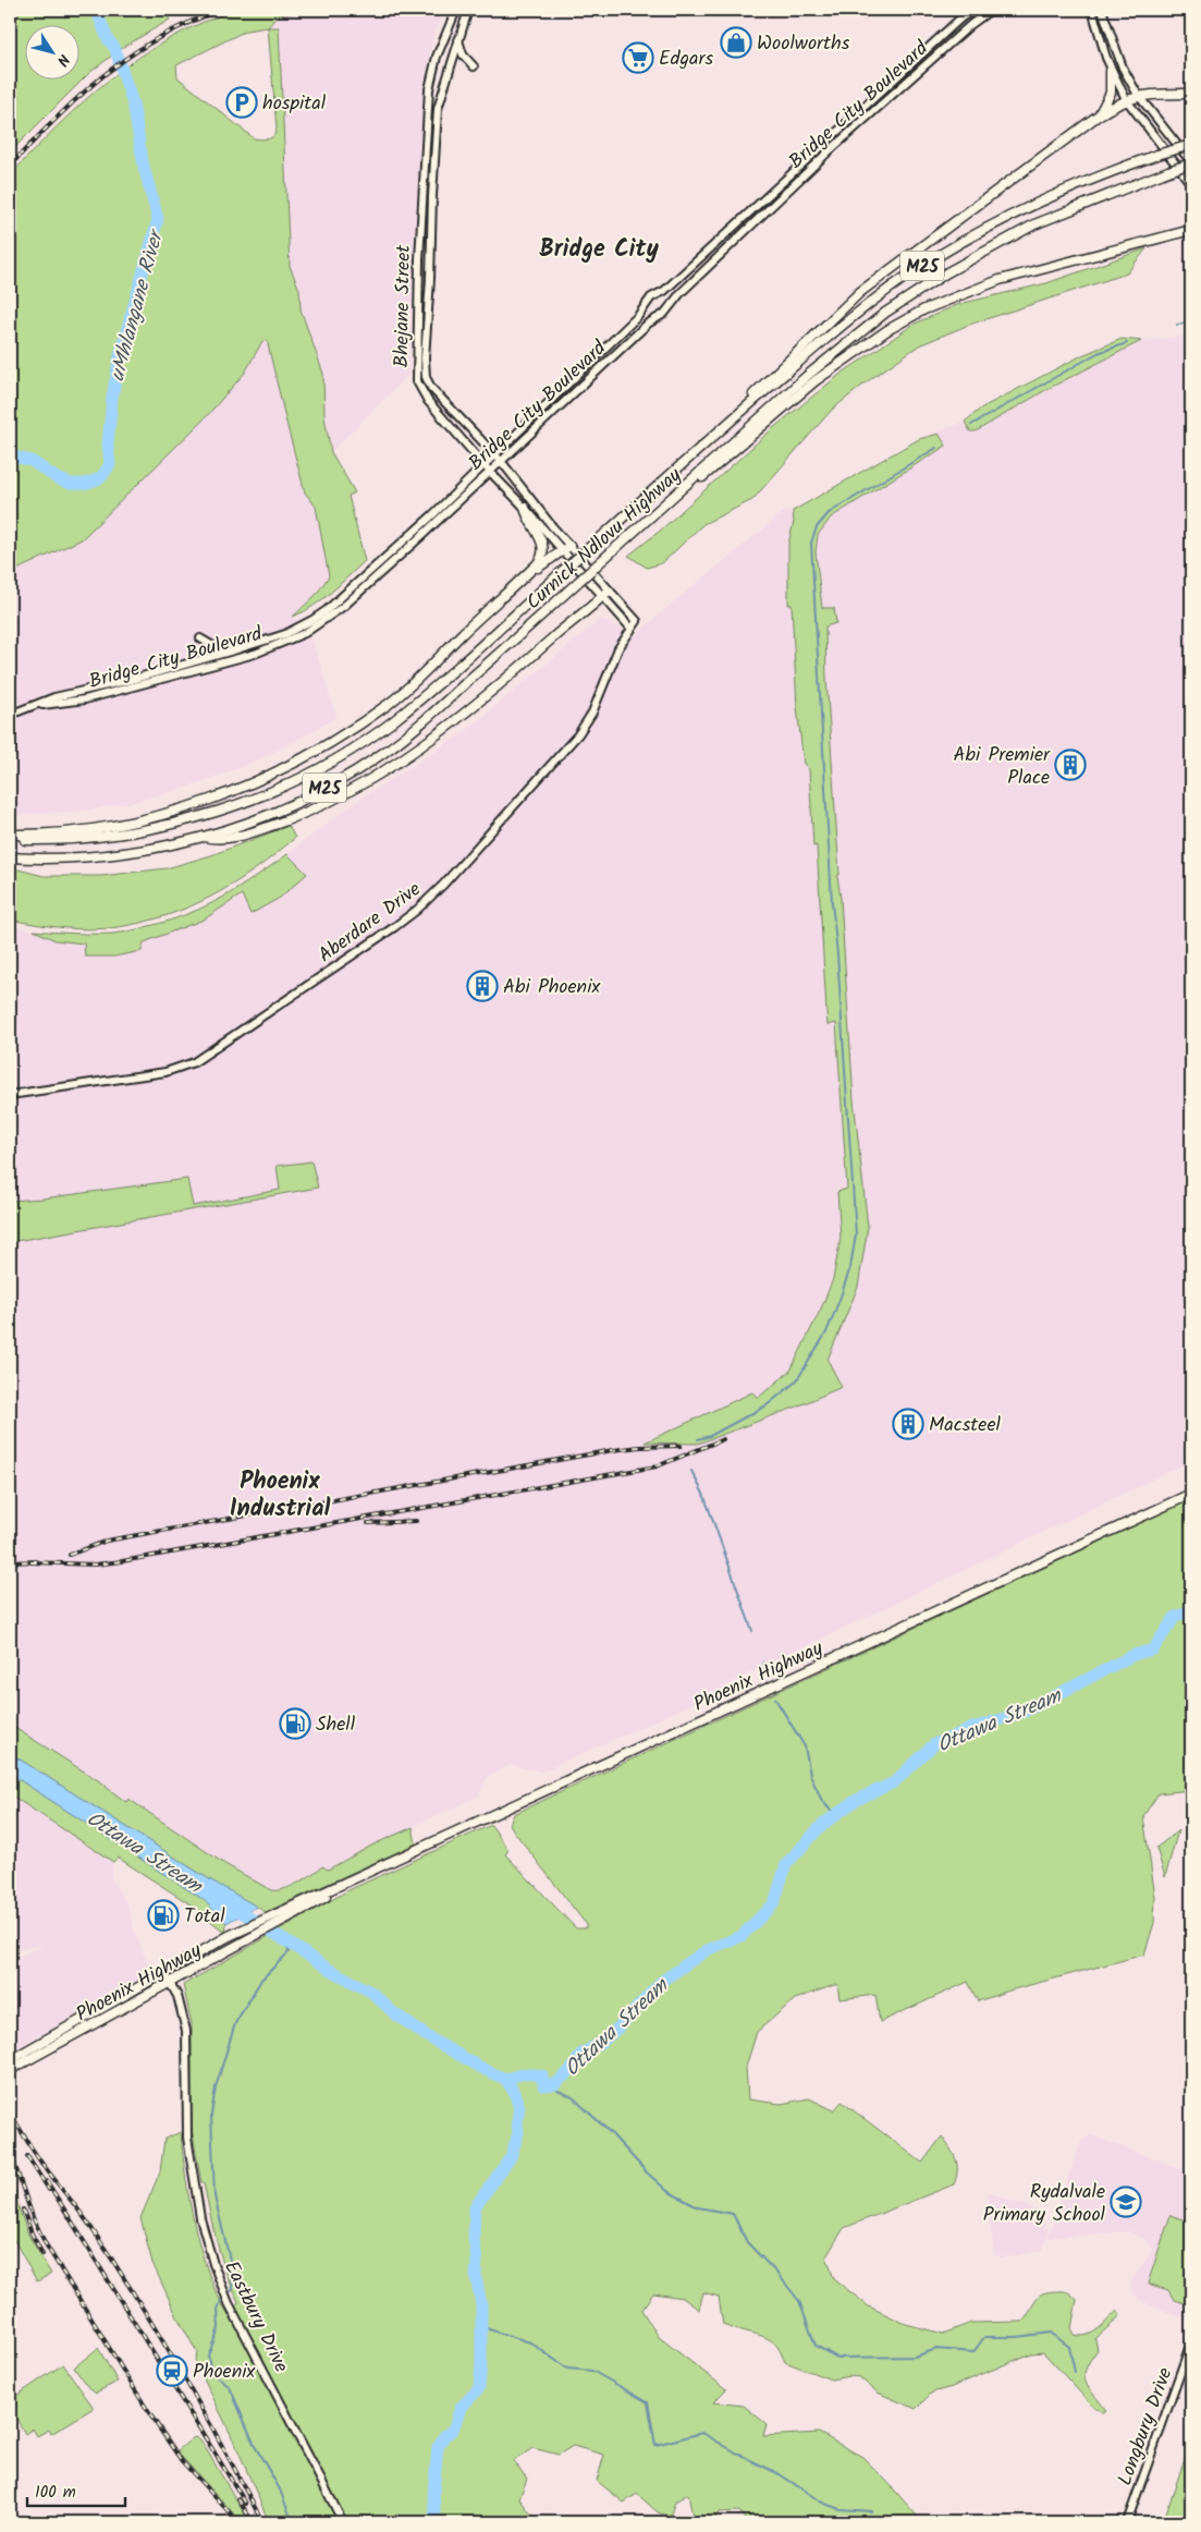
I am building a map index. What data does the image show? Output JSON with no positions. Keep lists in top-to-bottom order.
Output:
{
  "streets": {
    "main road": ["M25", "Curnick Ndlovu Highway", "Phoenix Highway"],
    "street": [
      "Bridge City Boulevard",
      "Bhejane Street",
      "Aberdare Drive",
      "Eastbury Drive",
      "Longbury Drive"
    ]
  },
  "crossings": [
    ["Bridge City Boulevard", "Bhejane Street"],
    ["Bhejane Street", "Aberdare Drive"],
    ["Phoenix Highway", "Eastbury Drive"]
  ],
  "districts": ["Bridge City", "Phoenix Industrial"],
  "water": ["uMhlangane River", "Ottawa Stream"],
  "places": {
    "shop": ["Woolworths"],
    "supermarket": ["Edgars"],
    "parking": ["hospital"],
    "building": ["Abi Premier Place", "Abi Phoenix", "Macsteel"],
    "fuel station": ["Shell", "Total"],
    "school or university": ["Rydalvale Primary School"],
    "station": ["Phoenix"]
  },
  "scale_bar": "100 m",
  "north": "bottom right"
}
